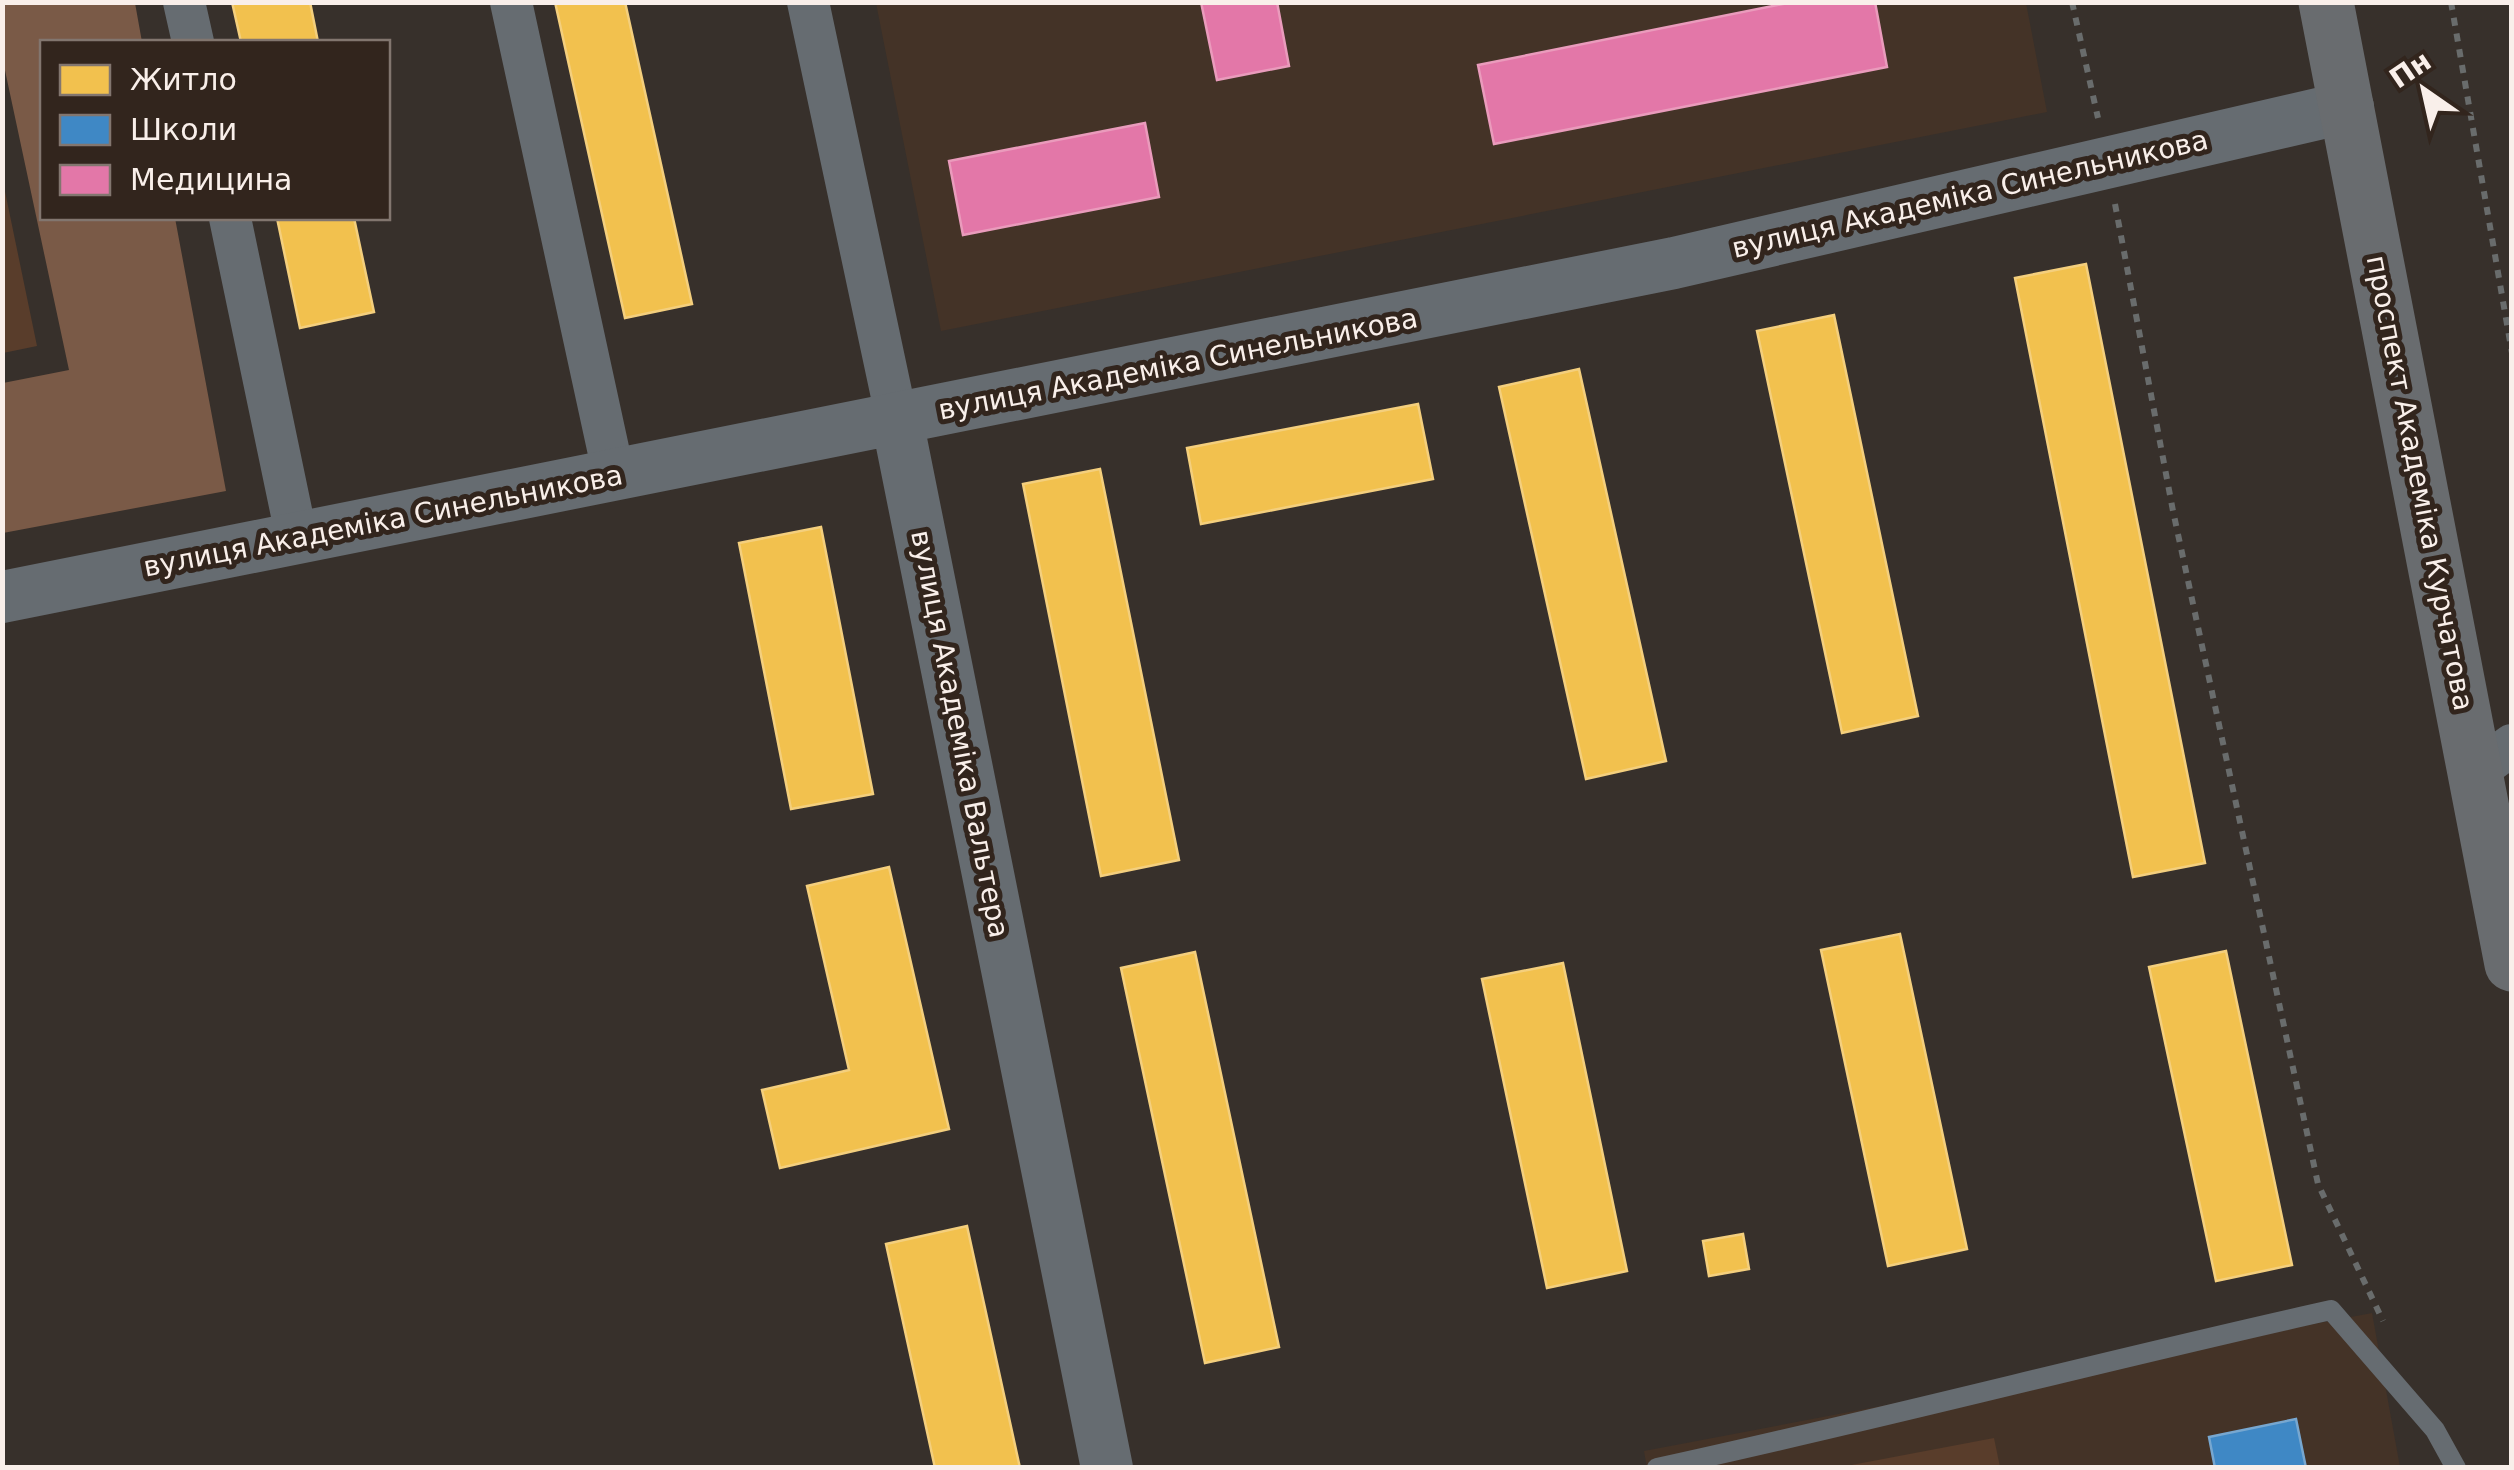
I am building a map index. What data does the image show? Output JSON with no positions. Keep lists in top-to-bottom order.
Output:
{
  "streets": {
    "main road": ["проспект Академіка Курчатова"],
    "street": ["вулиця Академіка Синельникова", "вулиця Академіка Вальтера"]
  },
  "crossings": [
    ["вулиця Академіка Синельникова", "проспект Академіка Курчатова"],
    ["вулиця Академіка Синельникова", "вулиця Академіка Вальтера"]
  ],
  "legend": ["Житло", "Школи", "Медицина"],
  "north": "top left"
}
